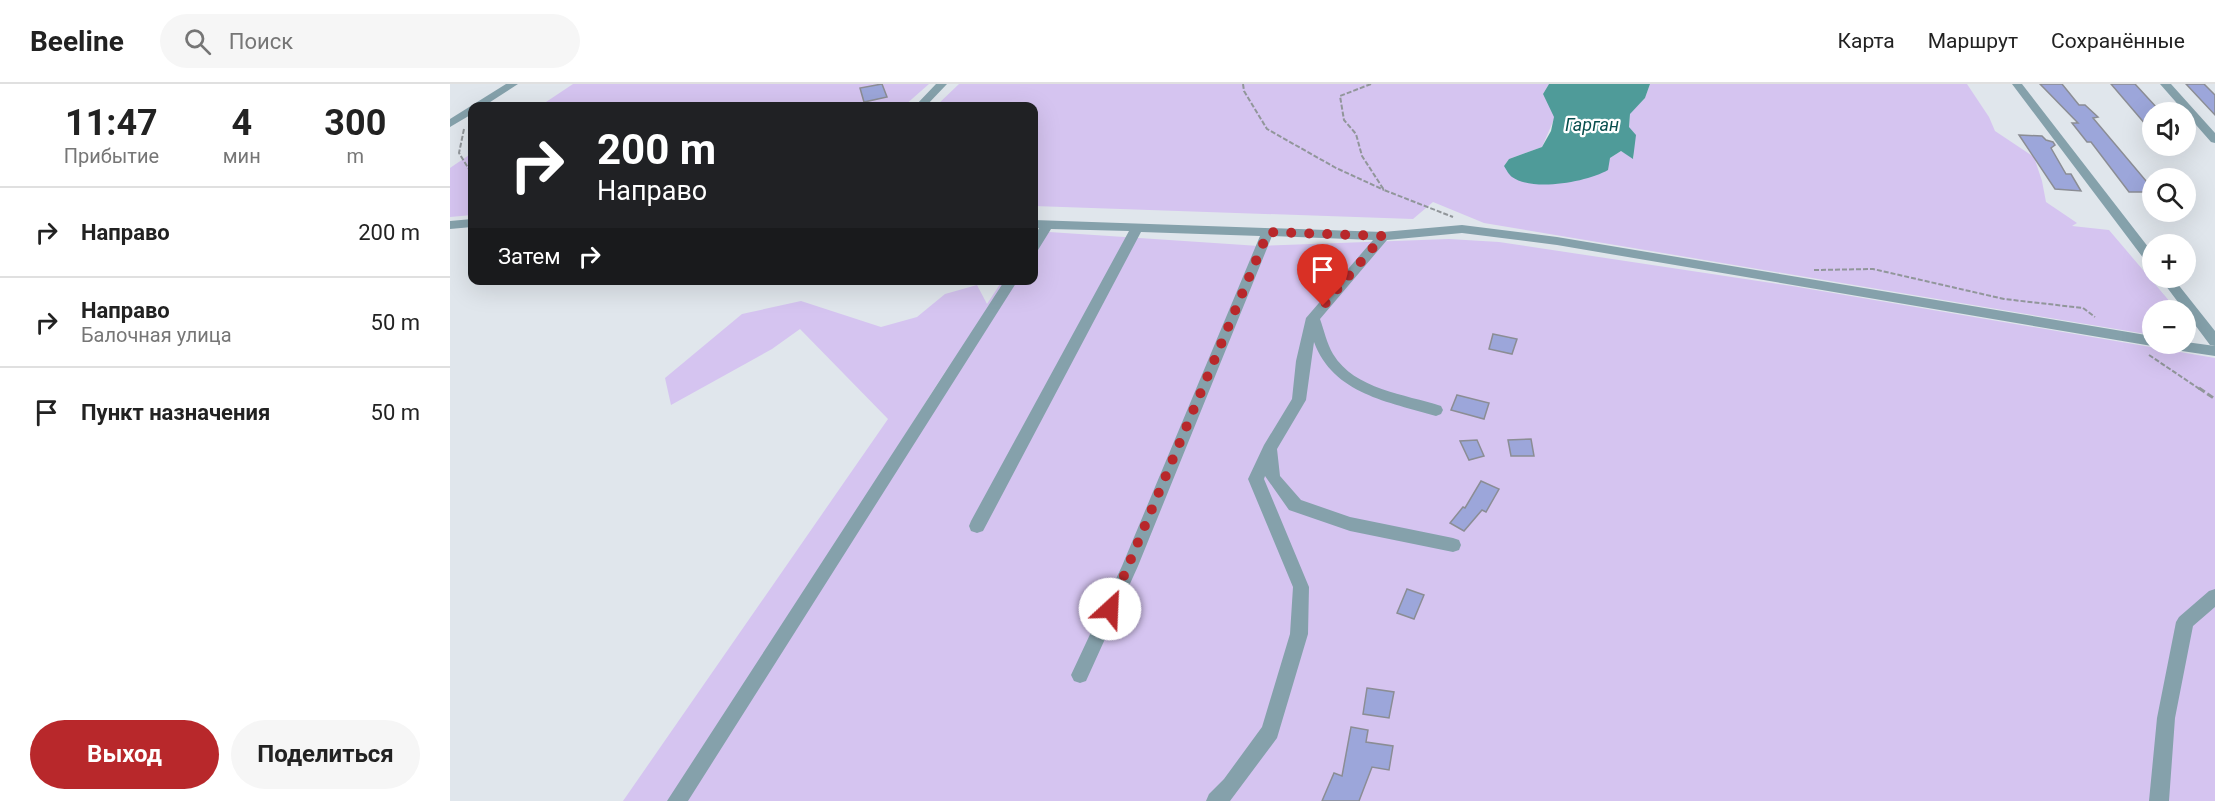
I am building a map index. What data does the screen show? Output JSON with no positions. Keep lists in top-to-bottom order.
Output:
{
  "water": ["Гарган"],
  "page": {
    "header": "Beeline",
    "search": "Поиск",
    "nav": ["Карта", "Маршрут", "Сохранённые"],
    "eta": [
      "11:47",
      "Прибытие",
      "4",
      "мин",
      "300",
      "m"
    ],
    "map_buttons": ["+", "−"],
    "turn": ["200 m", "Направо"],
    "list": [
      {
        "name": "Направо",
        "value": "200 m"
      },
      {
        "name": "Направо",
        "note": "Балочная улица",
        "value": "50 m"
      },
      {
        "name": "Пункт назначения",
        "value": "50 m"
      }
    ],
    "then": "Затем",
    "buttons": ["Выход", "Поделиться"]
  }
}
